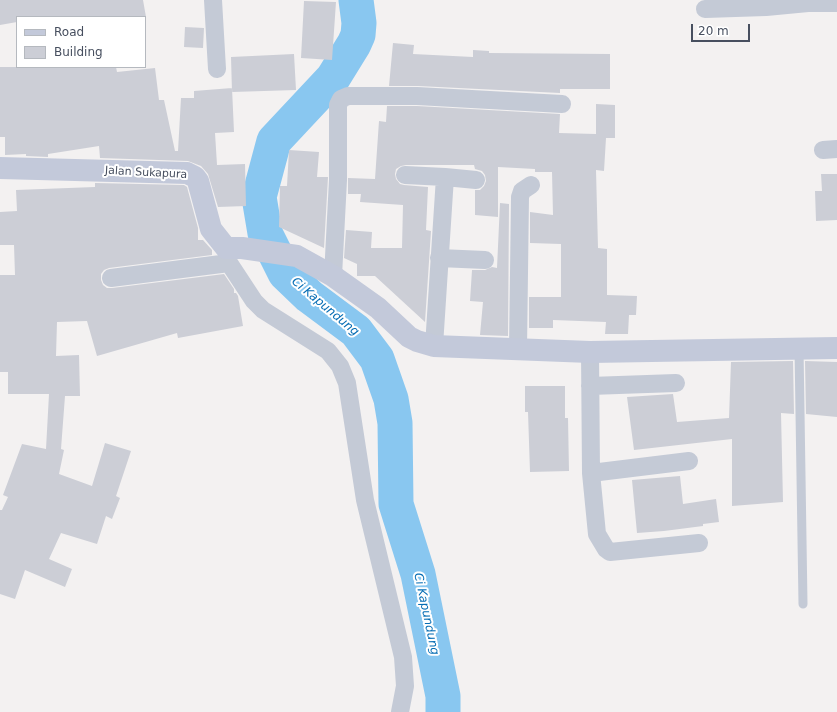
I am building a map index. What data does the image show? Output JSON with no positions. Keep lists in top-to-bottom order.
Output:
{
  "streets": {
    "street": ["Jalan Sukapura"]
  },
  "water": ["Ci Kapundung"],
  "legend": ["Road", "Building"],
  "scale_bar": "20 m"
}
